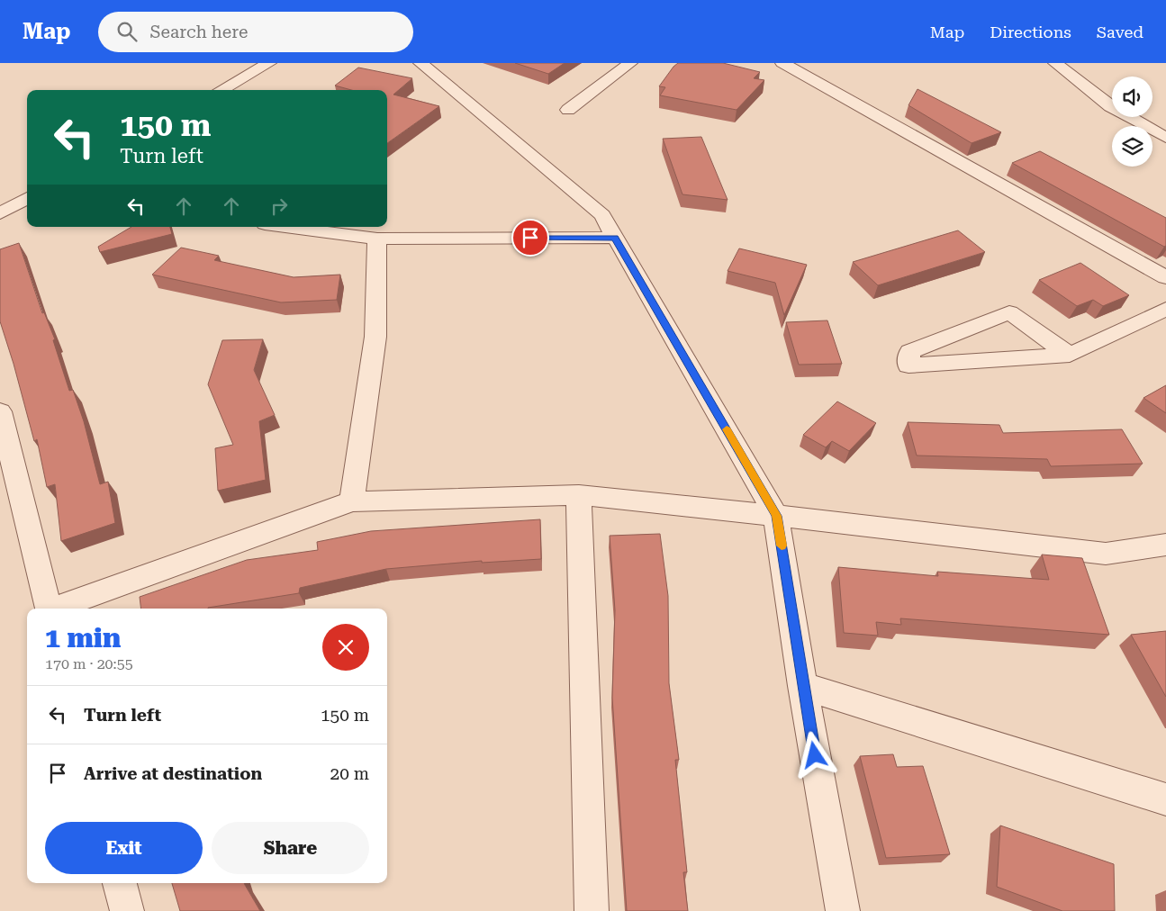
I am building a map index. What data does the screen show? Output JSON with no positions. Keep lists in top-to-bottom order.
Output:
{
  "page": {
    "header": "Map",
    "search": "Search here",
    "nav": ["Map", "Directions", "Saved"],
    "turn": ["150 m", "Turn left"],
    "heading": ["1 min", "170 m · 20:55"],
    "list": [
      {
        "name": "Turn left",
        "value": "150 m"
      },
      {
        "name": "Arrive at destination",
        "value": "20 m"
      }
    ],
    "buttons": ["Exit", "Share"]
  }
}
